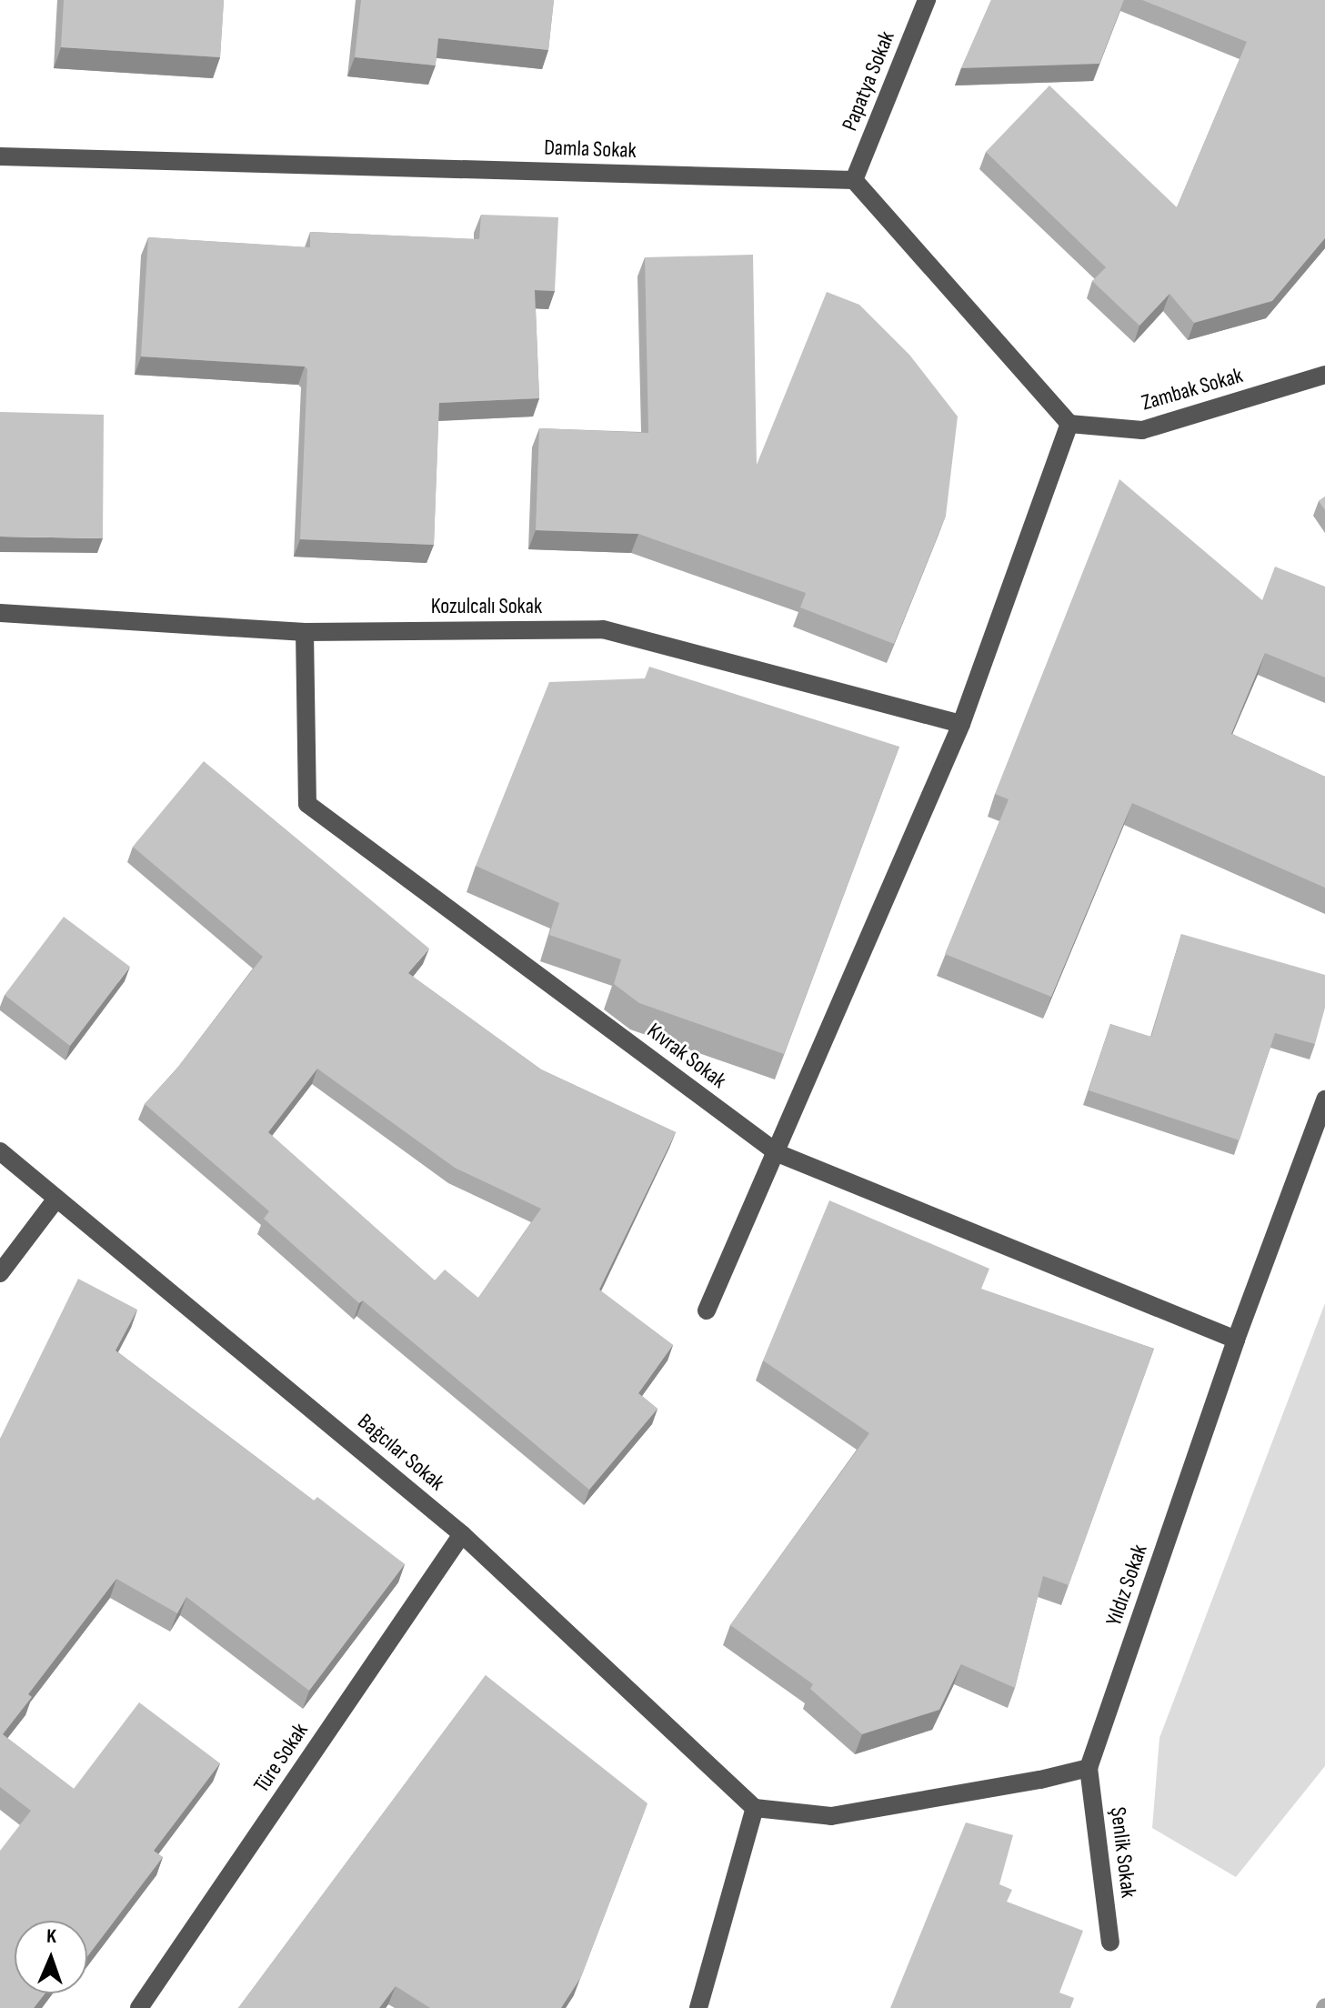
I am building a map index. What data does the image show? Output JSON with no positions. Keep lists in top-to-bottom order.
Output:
{
  "streets": {
    "street": [
      "Papatya Sokak",
      "Damla Sokak",
      "Zambak Sokak",
      "Kozulcalı Sokak",
      "Kıvrak Sokak",
      "Bağcılar Sokak",
      "Yıldız Sokak",
      "Türe Sokak",
      "Şenlik Sokak"
    ]
  },
  "crossings": [
    ["Papatya Sokak", "Damla Sokak"],
    ["Kozulcalı Sokak", "Kıvrak Sokak"],
    ["Kıvrak Sokak", "Yıldız Sokak"],
    ["Bağcılar Sokak", "Türe Sokak"],
    ["Yıldız Sokak", "Şenlik Sokak"]
  ],
  "north": "top"
}
